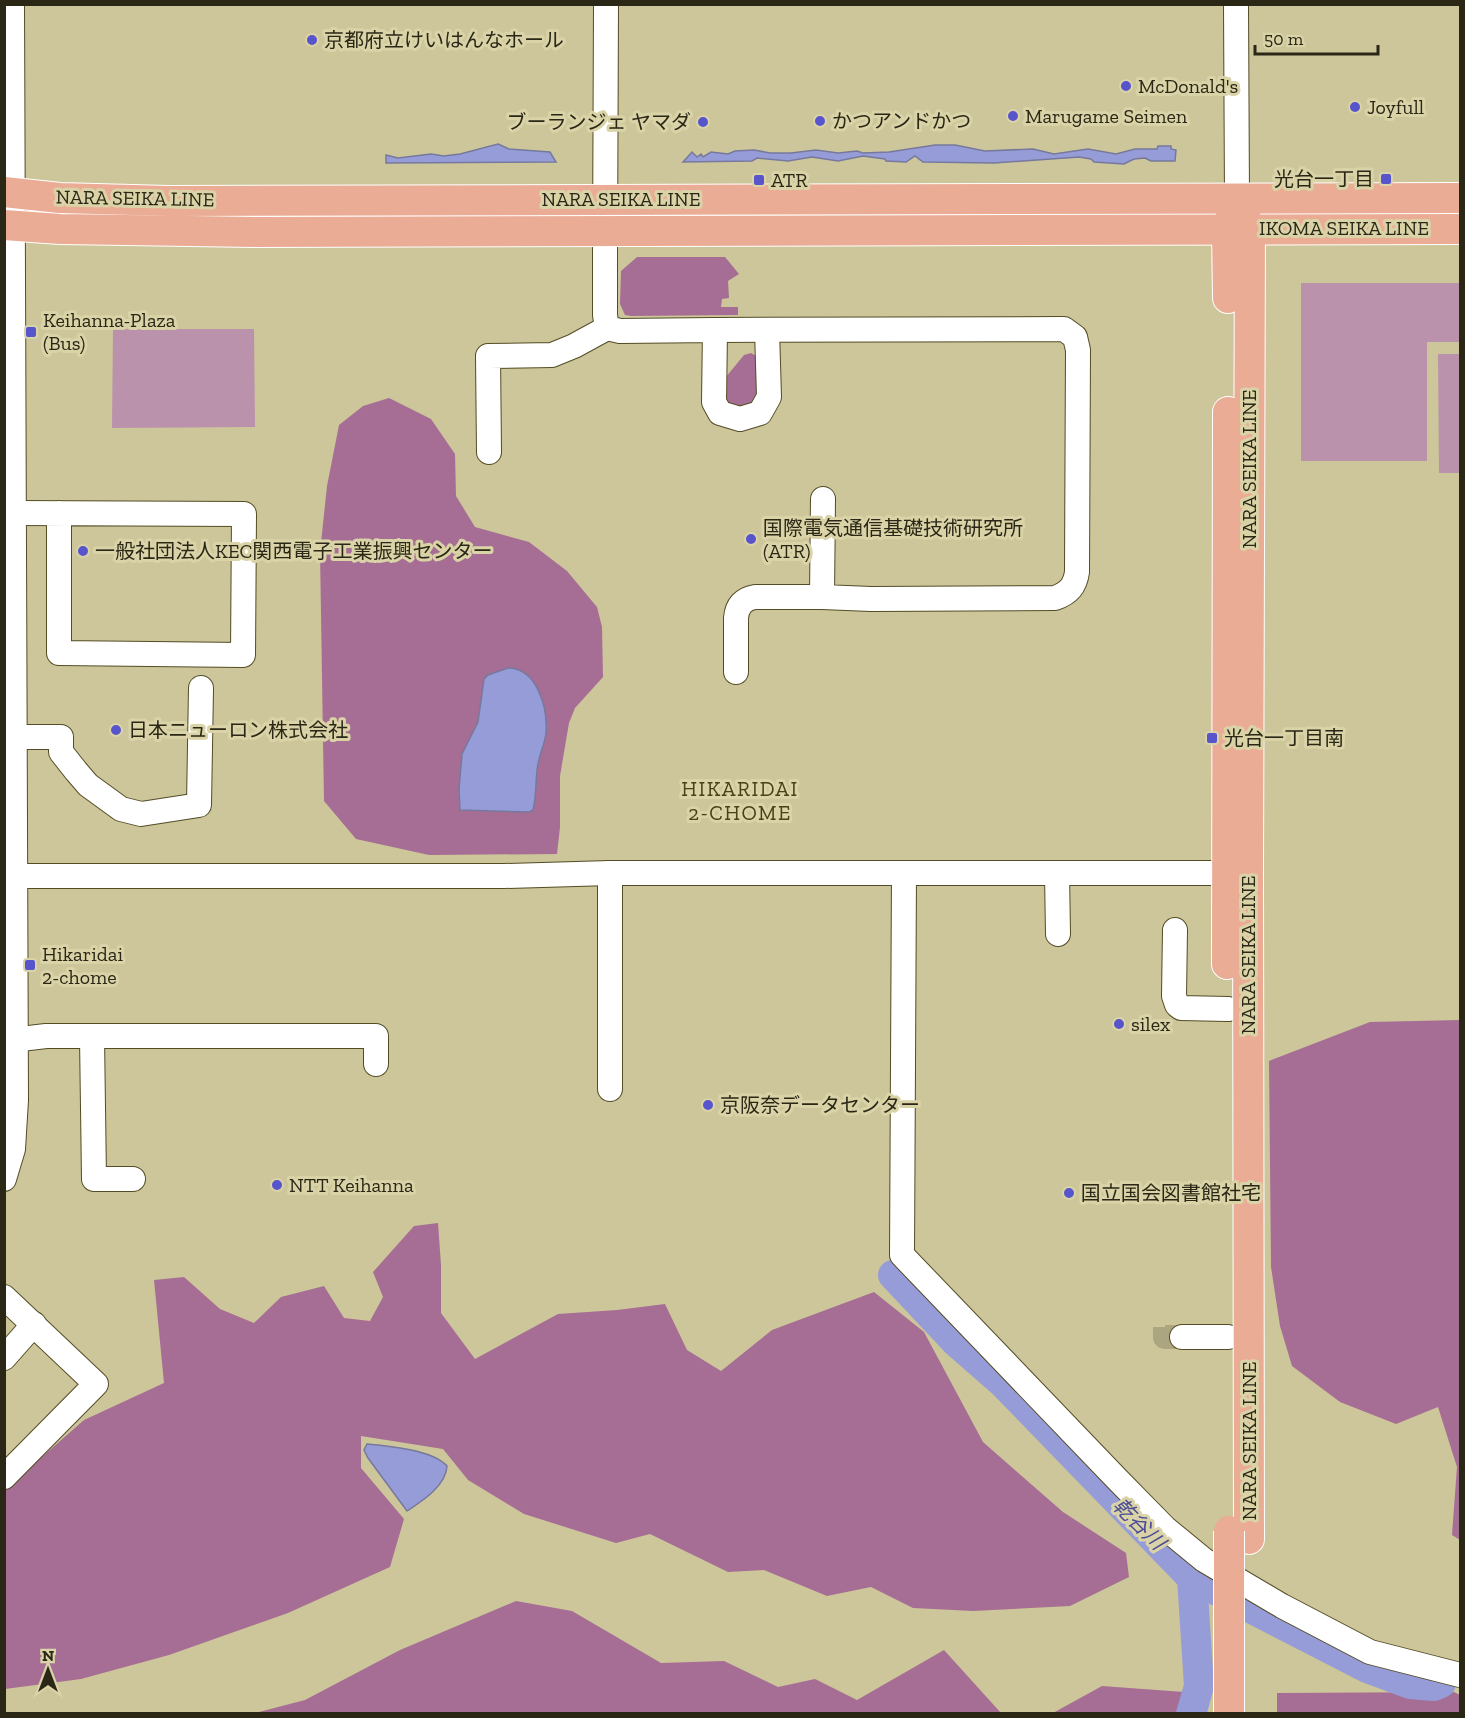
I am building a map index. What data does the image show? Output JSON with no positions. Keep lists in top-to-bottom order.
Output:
{
  "streets": {
    "main road": ["NARA SEIKA LINE", "IKOMA SEIKA LINE"]
  },
  "crossings": [
    ["NARA SEIKA LINE", "IKOMA SEIKA LINE"]
  ],
  "districts": ["HIKARIDAI 2-CHOME"],
  "water": ["乾谷川"],
  "places": {
    "other": [
      "京都府立けいはんなホール",
      "McDonald's",
      "Joyfull",
      "Marugame Seimen",
      "かつアンドかつ",
      "ブーランジェ ヤマダ",
      "国際電気通信基礎技術研究所 (ATR)",
      "一般社団法人KEC関西電子工業振興センター",
      "日本ニューロン株式会社",
      "silex",
      "京阪奈データセンター",
      "NTT Keihanna",
      "国立国会図書館社宅"
    ],
    "transit": [
      "光台一丁目",
      "ATR",
      "Keihanna-Plaza (Bus)",
      "光台一丁目南",
      "Hikaridai 2-chome"
    ]
  },
  "scale_bar": "50 m",
  "north": "top"
}
